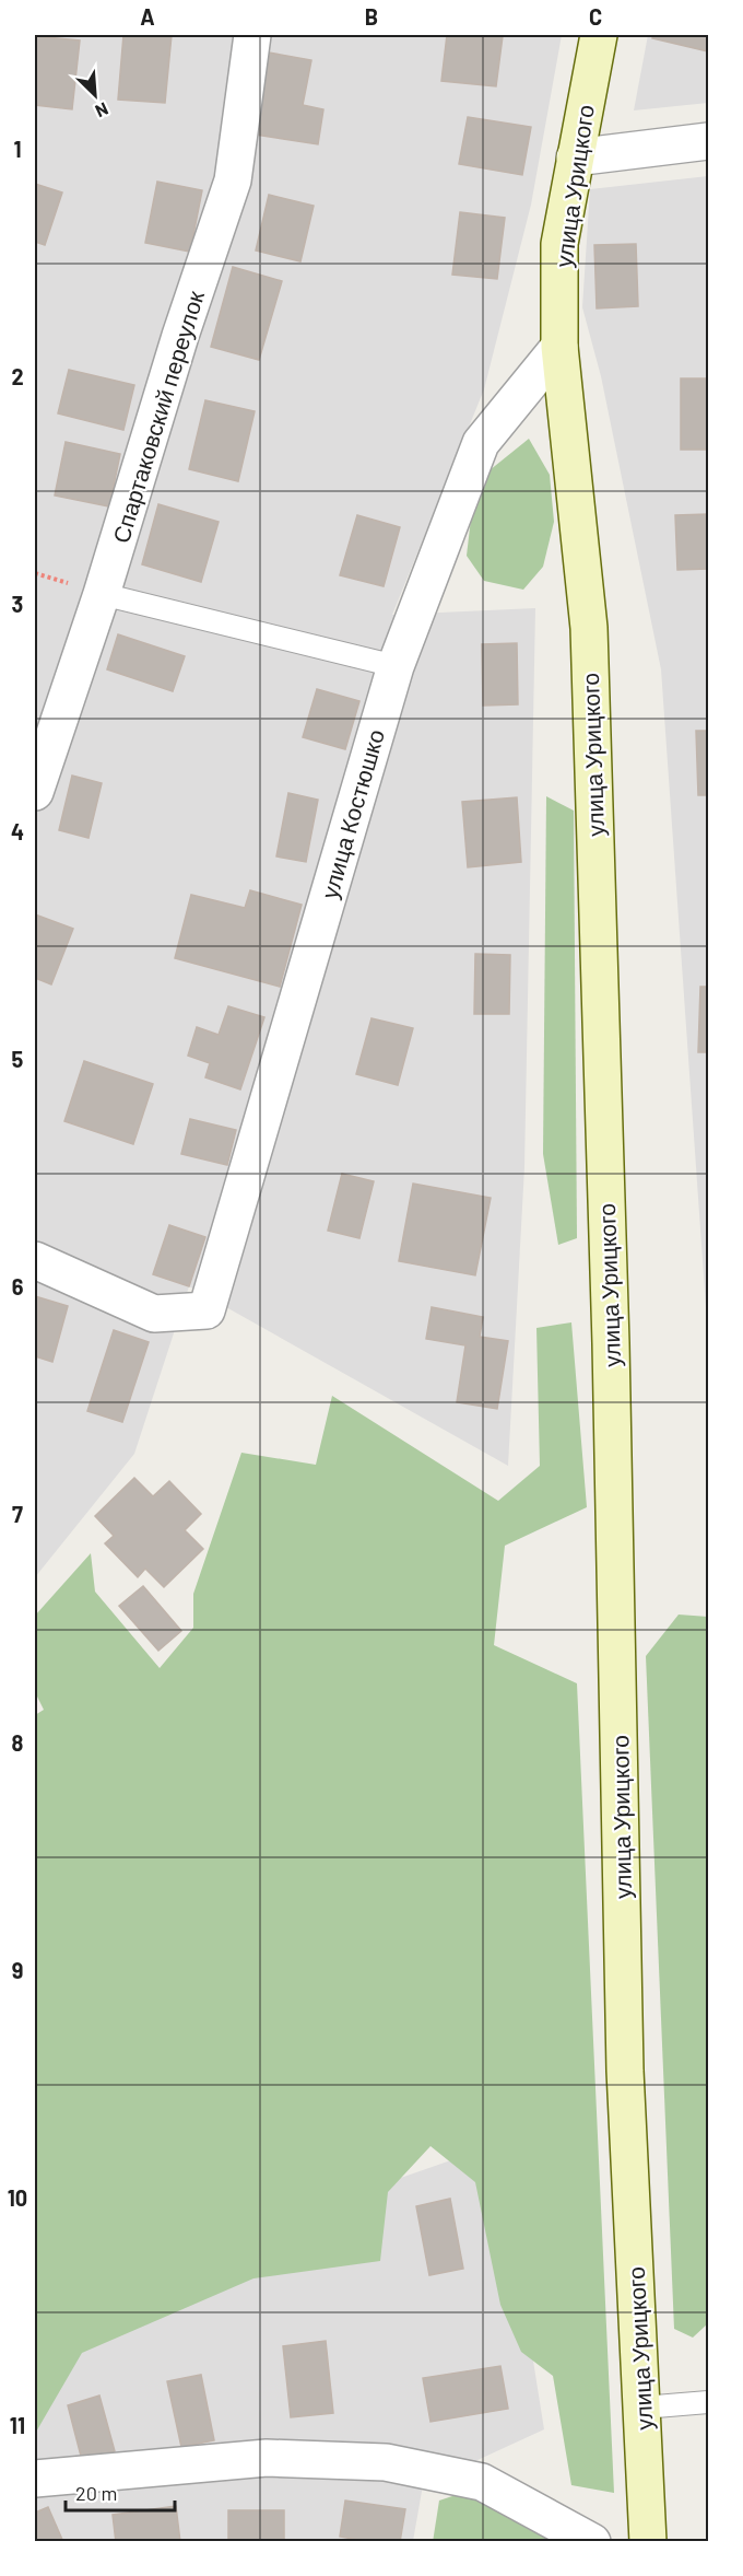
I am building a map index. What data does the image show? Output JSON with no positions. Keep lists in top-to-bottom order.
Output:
{
  "streets": {
    "main road": ["улица Урицкого"],
    "street": ["Спартаковский переулок", "улица Костюшко"]
  },
  "crossings": [
    ["улица Урицкого", "улица Костюшко"]
  ],
  "scale_bar": "20 m",
  "north": "bottom right",
  "grid": {
    "columns": ["A", "B", "C"],
    "rows": [
      "1",
      "2",
      "3",
      "4",
      "5",
      "6",
      "7",
      "8",
      "9",
      "10",
      "11"
    ]
  }
}
